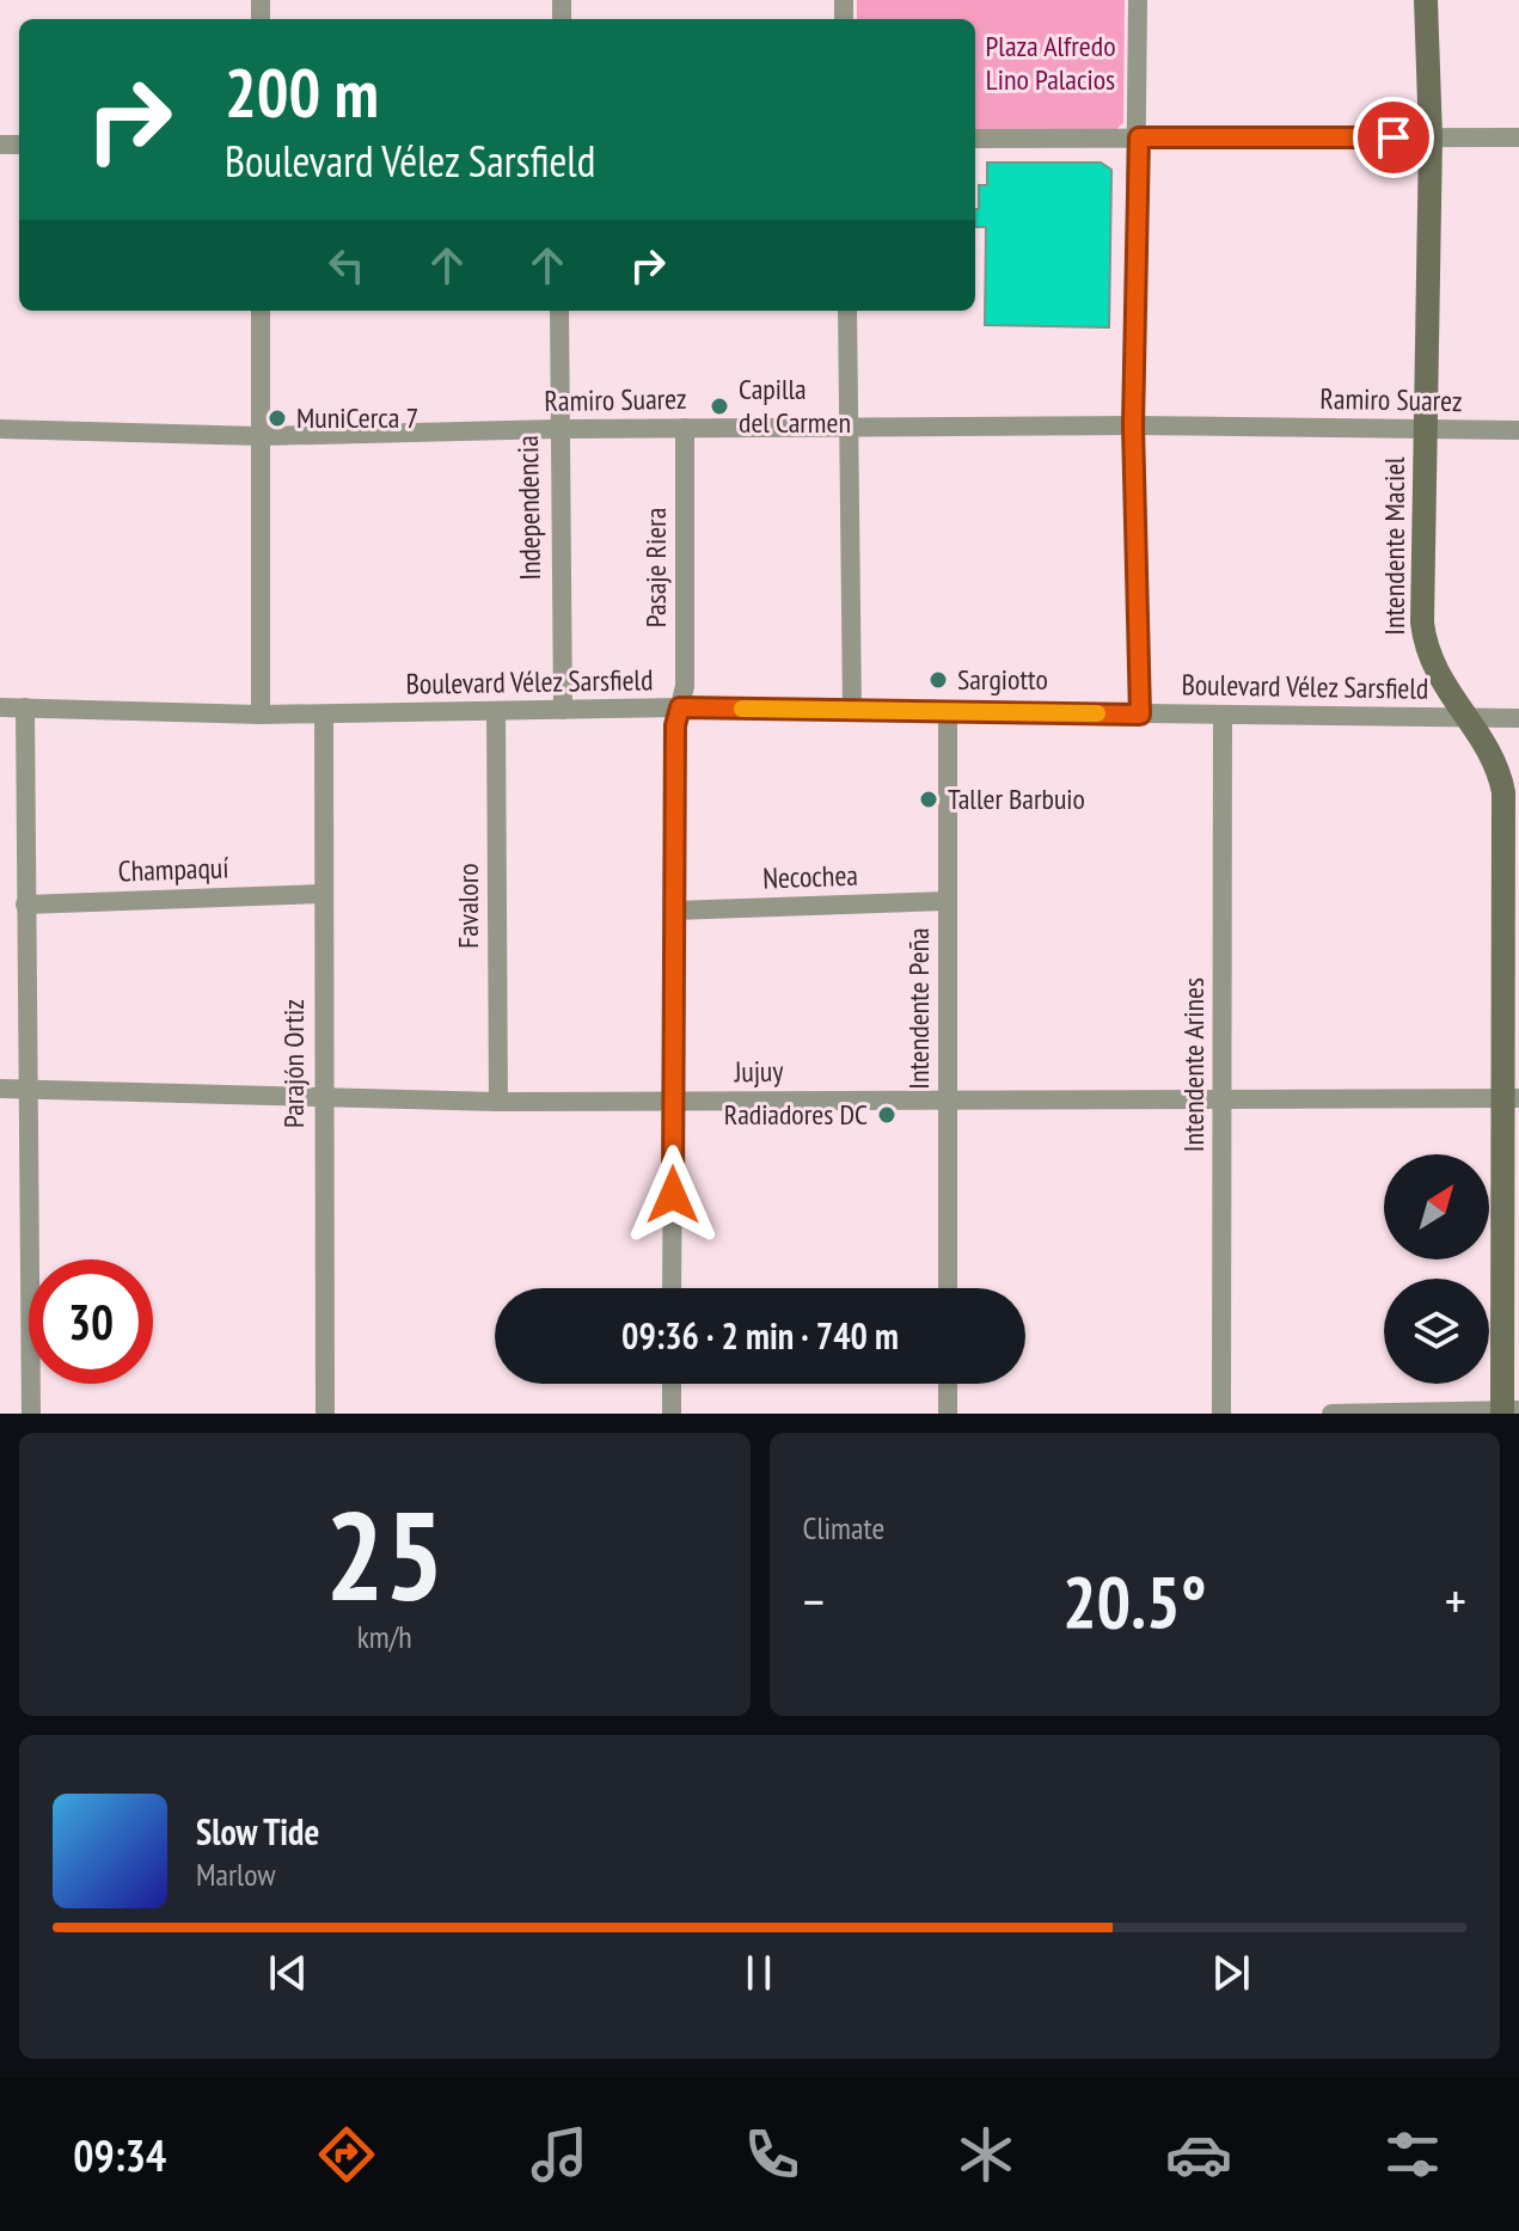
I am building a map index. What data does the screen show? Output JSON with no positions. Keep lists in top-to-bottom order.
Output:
{
  "streets": {
    "main road": ["Intendente Maciel"],
    "street": [
      "Ramiro Suarez",
      "Independencia",
      "Pasaje Riera",
      "Boulevard Vélez Sarsfield",
      "Champaquí",
      "Necochea",
      "Favaloro",
      "Intendente Peña",
      "Parajón Ortiz",
      "Intendente Arines",
      "Jujuy"
    ]
  },
  "crossings": [
    ["Ramiro Suarez", "Independencia"],
    ["Ramiro Suarez", "Intendente Maciel"],
    ["Ramiro Suarez", "Pasaje Riera"],
    ["Independencia", "Boulevard Vélez Sarsfield"],
    ["Intendente Maciel", "Boulevard Vélez Sarsfield"],
    ["Intendente Maciel", "Jujuy"],
    ["Pasaje Riera", "Boulevard Vélez Sarsfield"],
    ["Boulevard Vélez Sarsfield", "Favaloro"],
    ["Boulevard Vélez Sarsfield", "Intendente Peña"],
    ["Boulevard Vélez Sarsfield", "Parajón Ortiz"],
    ["Boulevard Vélez Sarsfield", "Intendente Arines"],
    ["Champaquí", "Parajón Ortiz"],
    ["Necochea", "Intendente Peña"],
    ["Favaloro", "Jujuy"],
    ["Intendente Peña", "Jujuy"],
    ["Parajón Ortiz", "Jujuy"],
    ["Intendente Arines", "Jujuy"]
  ],
  "parks": ["Plaza Alfredo Lino Palacios"],
  "places": [
    "Capilla del Carmen",
    "MuniCerca 7",
    "Sargiotto",
    "Taller Barbuio",
    "Radiadores DC"
  ],
  "north": "top right",
  "page": {
    "turn": ["200 m", "Boulevard Vélez Sarsfield"],
    "limit": "30",
    "trip": "09:36 · 2 min · 740 m",
    "tile": [
      ["25", "km/h"],
      "Climate"
    ],
    "heat": ["−", "20.5°", "+"],
    "song": ["Slow Tide", "Marlow"],
    "tabs": "09:34"
  }
}
